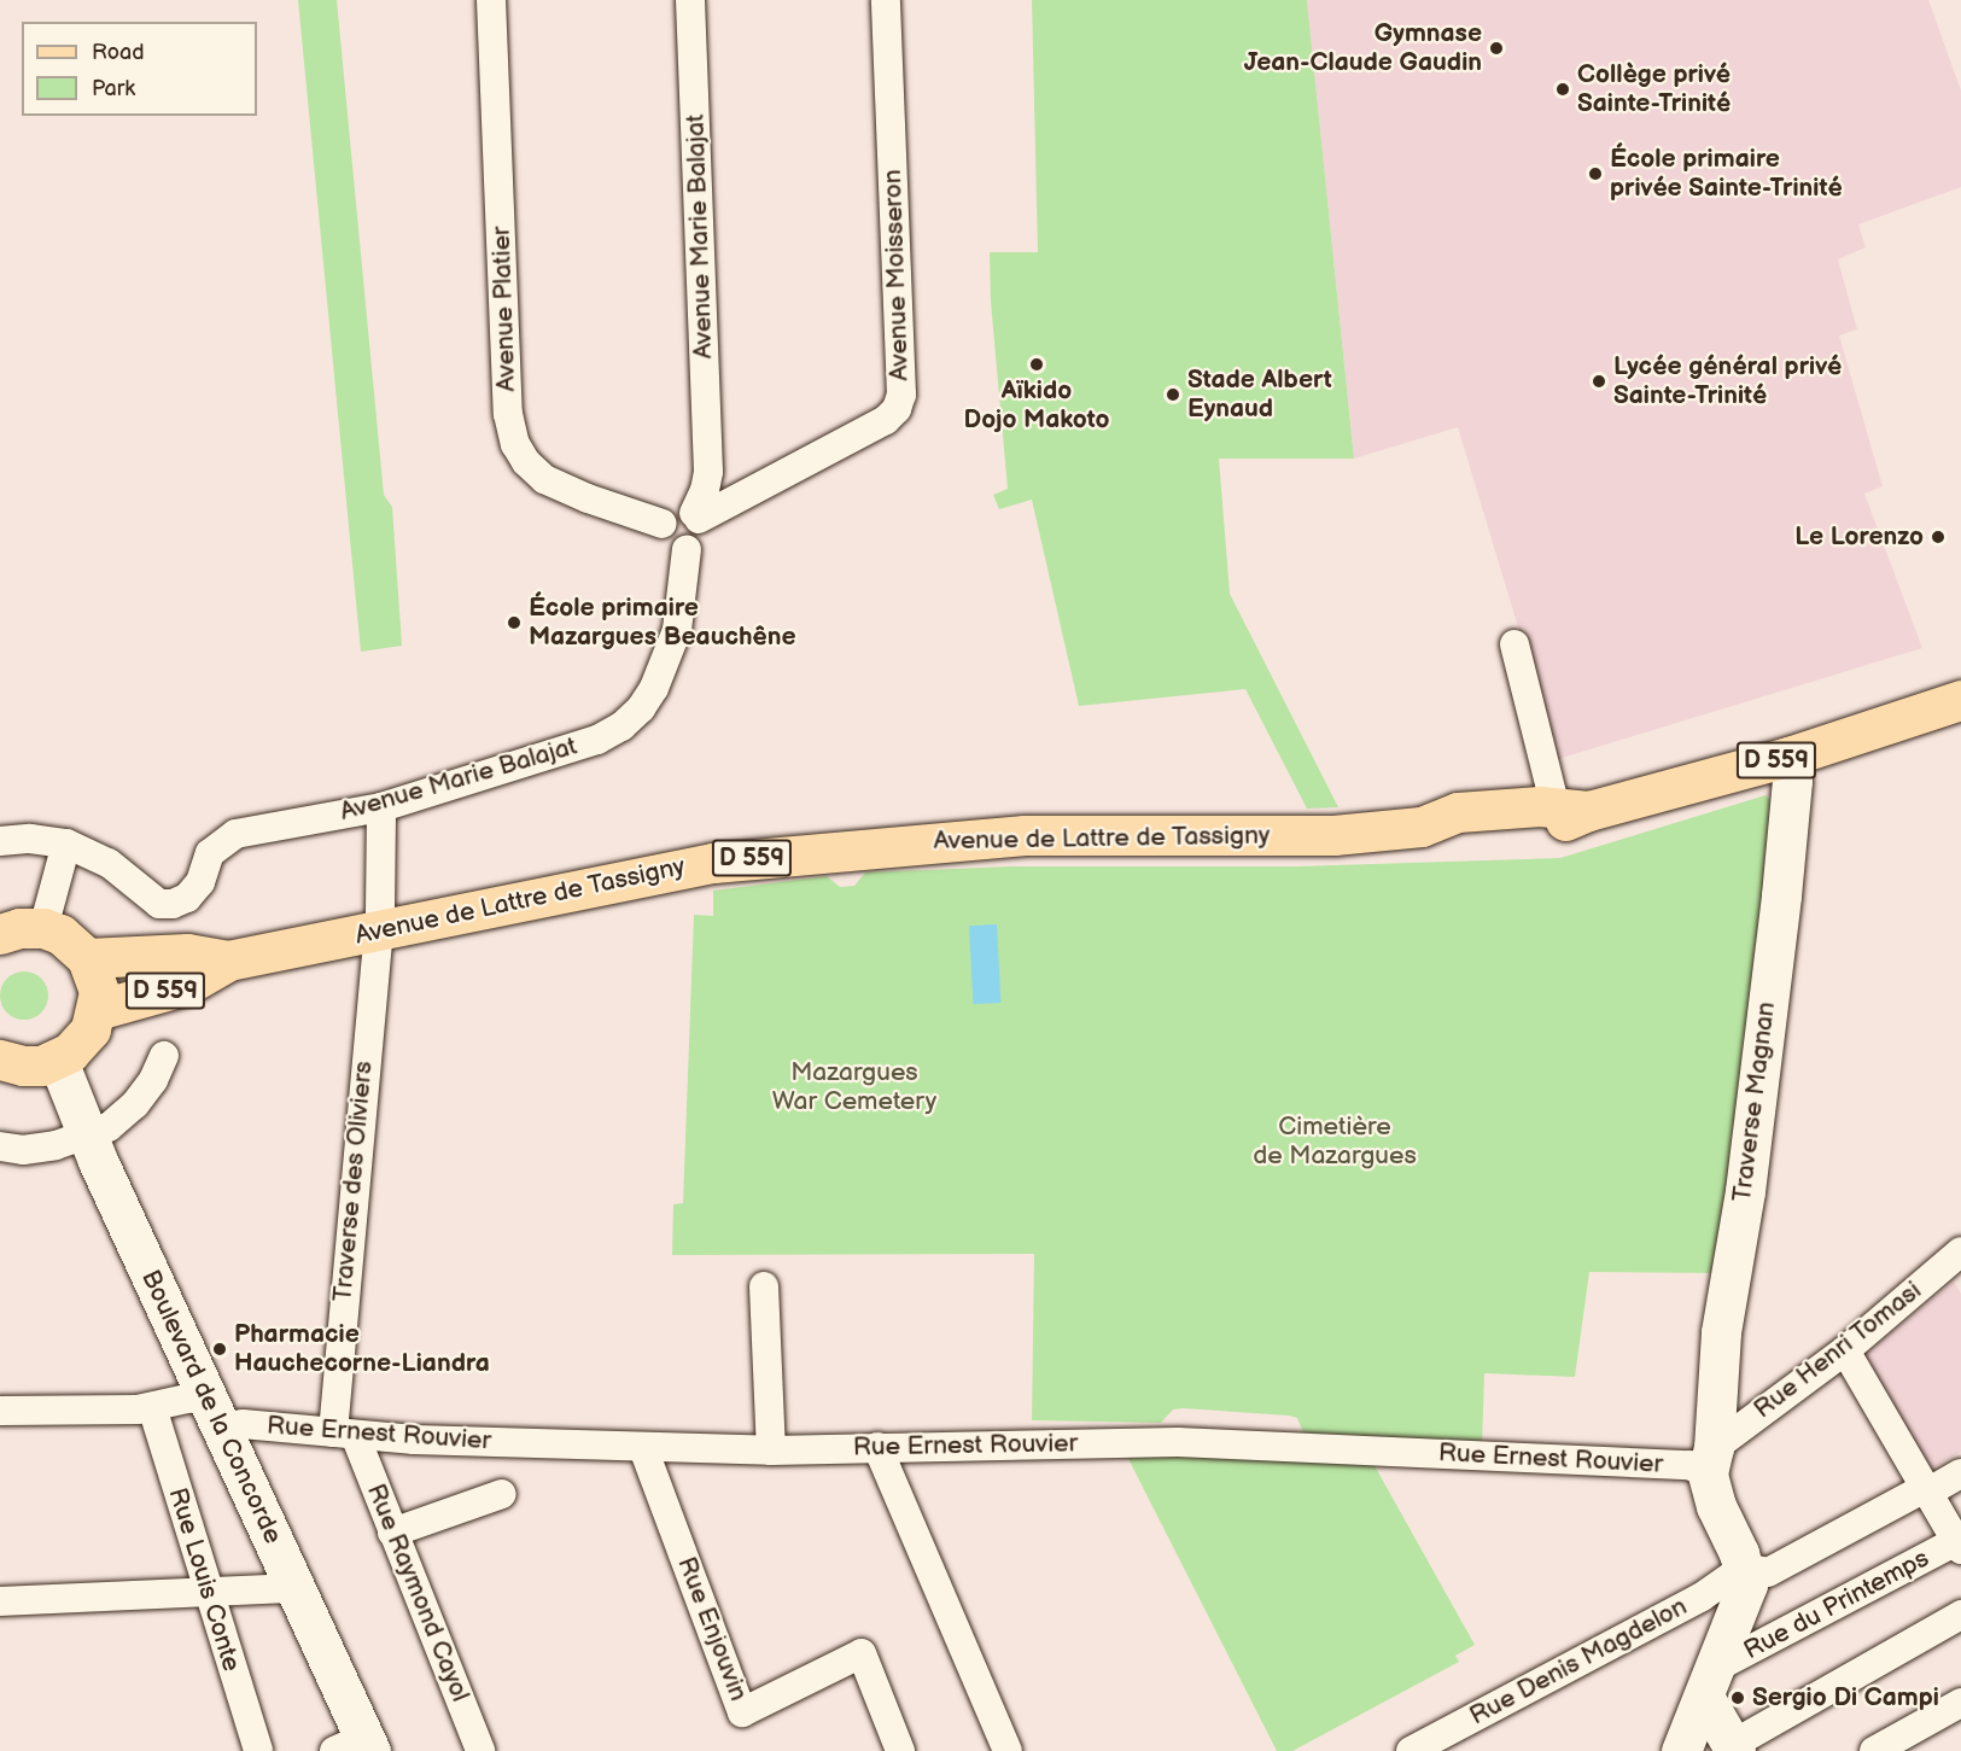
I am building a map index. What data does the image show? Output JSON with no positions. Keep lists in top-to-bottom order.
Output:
{
  "streets": {
    "main road": ["D 559", "Avenue de Lattre de Tassigny"],
    "street": [
      "Avenue Marie Balajat",
      "Avenue Moisseron",
      "Avenue Platier",
      "Traverse Magnan",
      "Traverse des Oliviers",
      "Rue Henri Tomasi",
      "Boulevard de la Concorde",
      "Rue Ernest Rouvier",
      "Rue Louis Conte",
      "Rue Raymond Cayol",
      "Rue du Printemps",
      "Rue Enjouvin",
      "Rue Denis Magdelon"
    ]
  },
  "crossings": [
    ["Avenue Marie Balajat", "Avenue Moisseron"],
    ["Avenue Marie Balajat", "Avenue Platier"],
    ["Avenue Marie Balajat", "Traverse des Oliviers"],
    ["Avenue Moisseron", "Avenue Platier"],
    ["Avenue de Lattre de Tassigny", "Traverse Magnan"],
    ["Avenue de Lattre de Tassigny", "Traverse des Oliviers"],
    ["Traverse Magnan", "Rue Henri Tomasi"],
    ["Traverse Magnan", "Rue Ernest Rouvier"],
    ["Traverse Magnan", "Rue Denis Magdelon"],
    ["Traverse des Oliviers", "Rue Ernest Rouvier"],
    ["Traverse des Oliviers", "Rue Raymond Cayol"],
    ["Rue Henri Tomasi", "Rue Ernest Rouvier"],
    ["Boulevard de la Concorde", "Rue Ernest Rouvier"],
    ["Rue Ernest Rouvier", "Rue Raymond Cayol"],
    ["Rue Ernest Rouvier", "Rue Enjouvin"]
  ],
  "parks": ["Mazargues War Cemetery", "Cimetière de Mazargues"],
  "places": [
    "Gymnase Jean-Claude Gaudin",
    "Collège privé Sainte-Trinité",
    "École primaire privée Sainte-Trinité",
    "Aïkido Dojo Makoto",
    "Lycée général privé Sainte-Trinité",
    "Stade Albert Eynaud",
    "Le Lorenzo",
    "École primaire Mazargues Beauchêne",
    "Pharmacie Hauchecorne-Liandra",
    "Sergio Di Campi"
  ],
  "legend": ["Road", "Park"]
}
